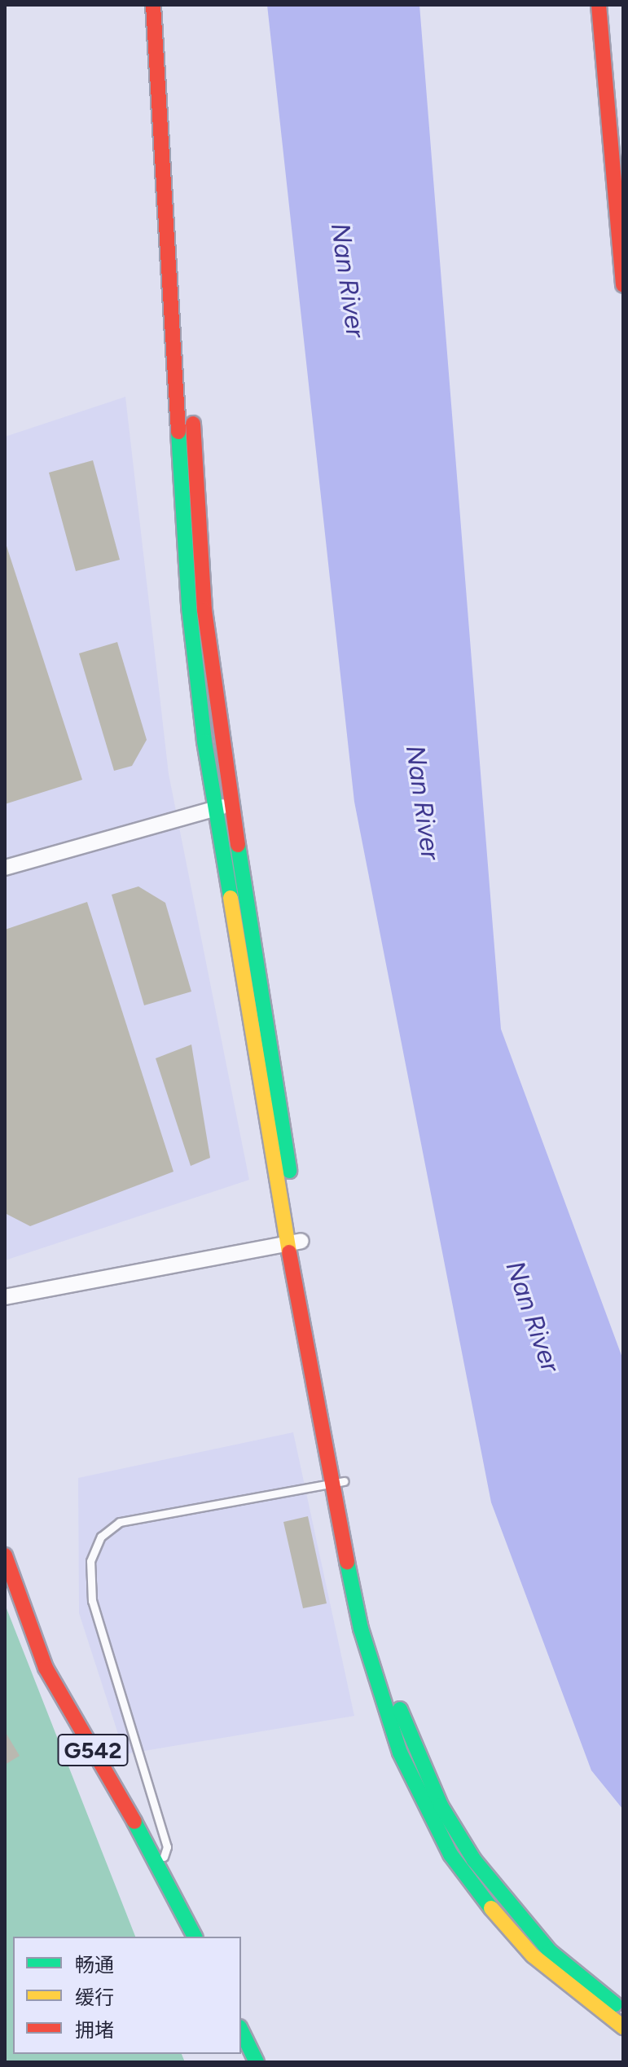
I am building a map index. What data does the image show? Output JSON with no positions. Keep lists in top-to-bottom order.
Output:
{
  "streets": {
    "main road": ["G542"]
  },
  "water": ["Nan River"],
  "legend": ["畅通", "缓行", "拥堵"]
}
